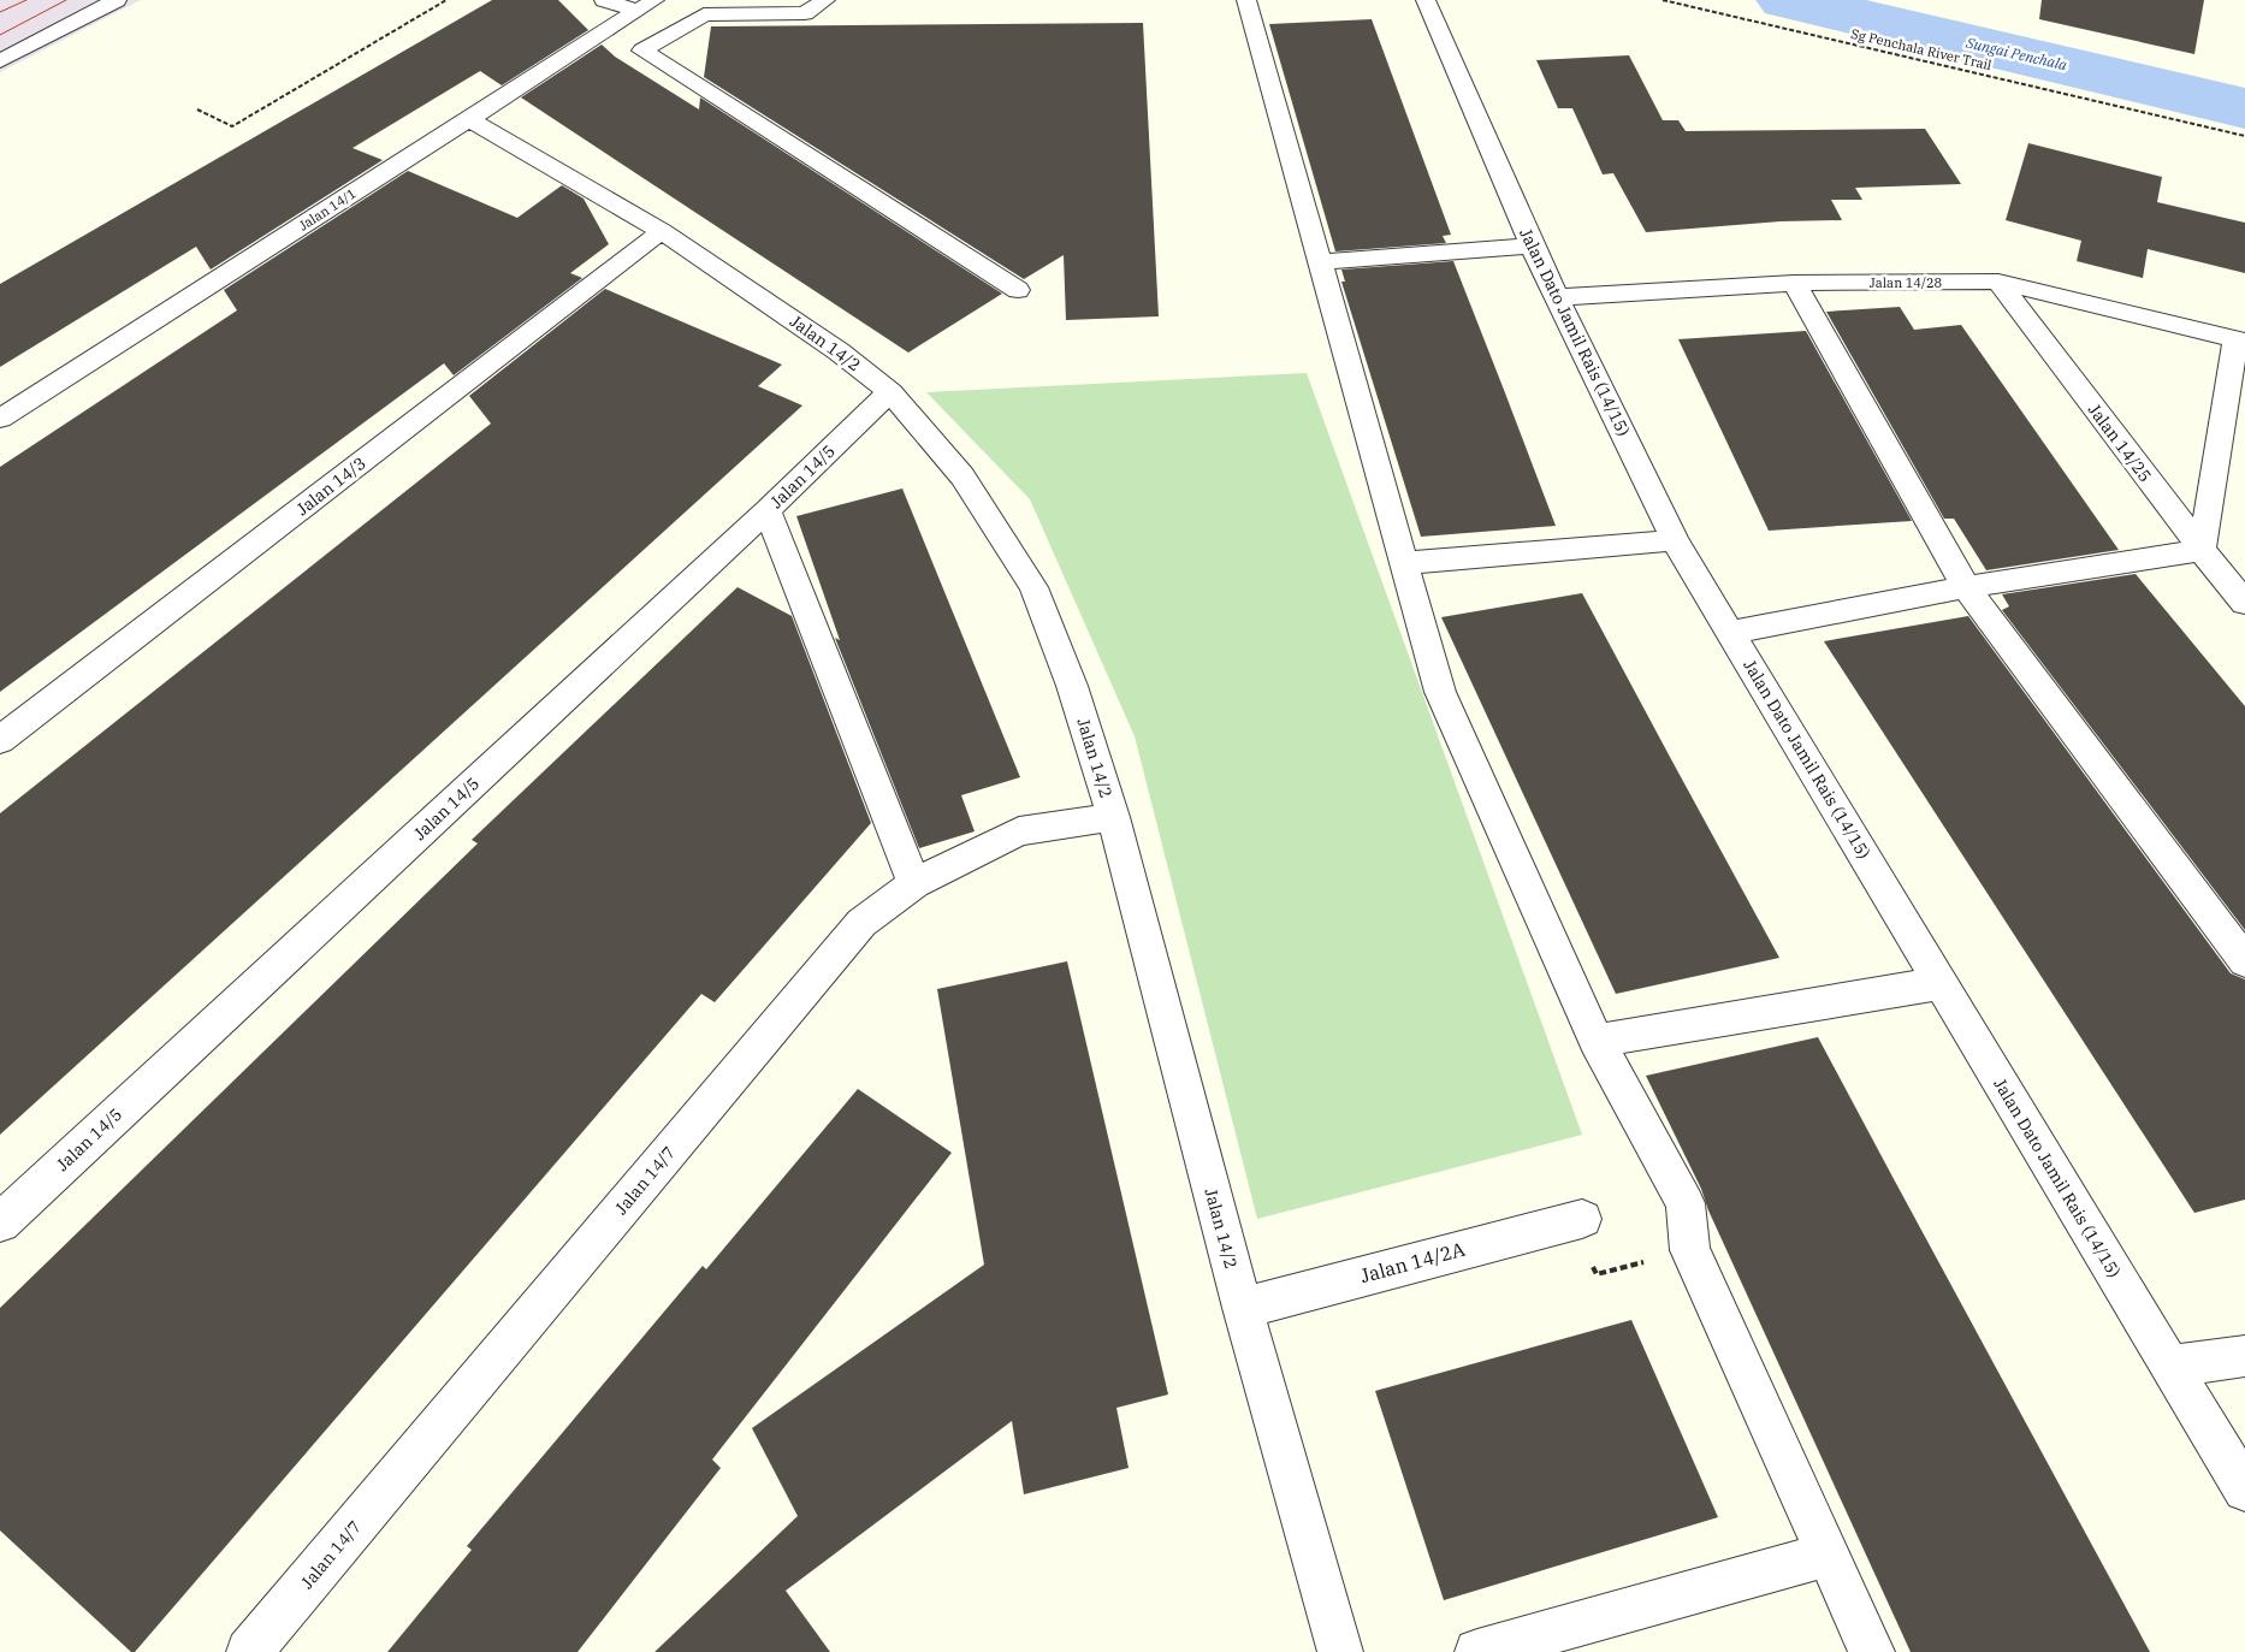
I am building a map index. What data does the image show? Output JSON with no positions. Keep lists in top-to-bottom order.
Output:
{
  "streets": {
    "street": [
      "Jalan 14/1",
      "Jalan 14/28",
      "Jalan Dato Jamil Rais (14/15)",
      "Jalan 14/2",
      "Jalan 14/25",
      "Jalan 14/5",
      "Jalan 14/3",
      "Jalan 14/7",
      "Jalan 14/2A"
    ],
    "path": ["Sg Penchala River Trail"]
  },
  "crossings": [
    ["Jalan 14/1", "Jalan 14/2"],
    ["Jalan 14/28", "Jalan Dato Jamil Rais (14/15)"],
    ["Jalan 14/28", "Jalan 14/25"],
    ["Jalan 14/2", "Jalan 14/5"],
    ["Jalan 14/2", "Jalan 14/3"],
    ["Jalan 14/2", "Jalan 14/7"],
    ["Jalan 14/2", "Jalan 14/2A"]
  ],
  "water": ["Sungai Penchala"]
}
